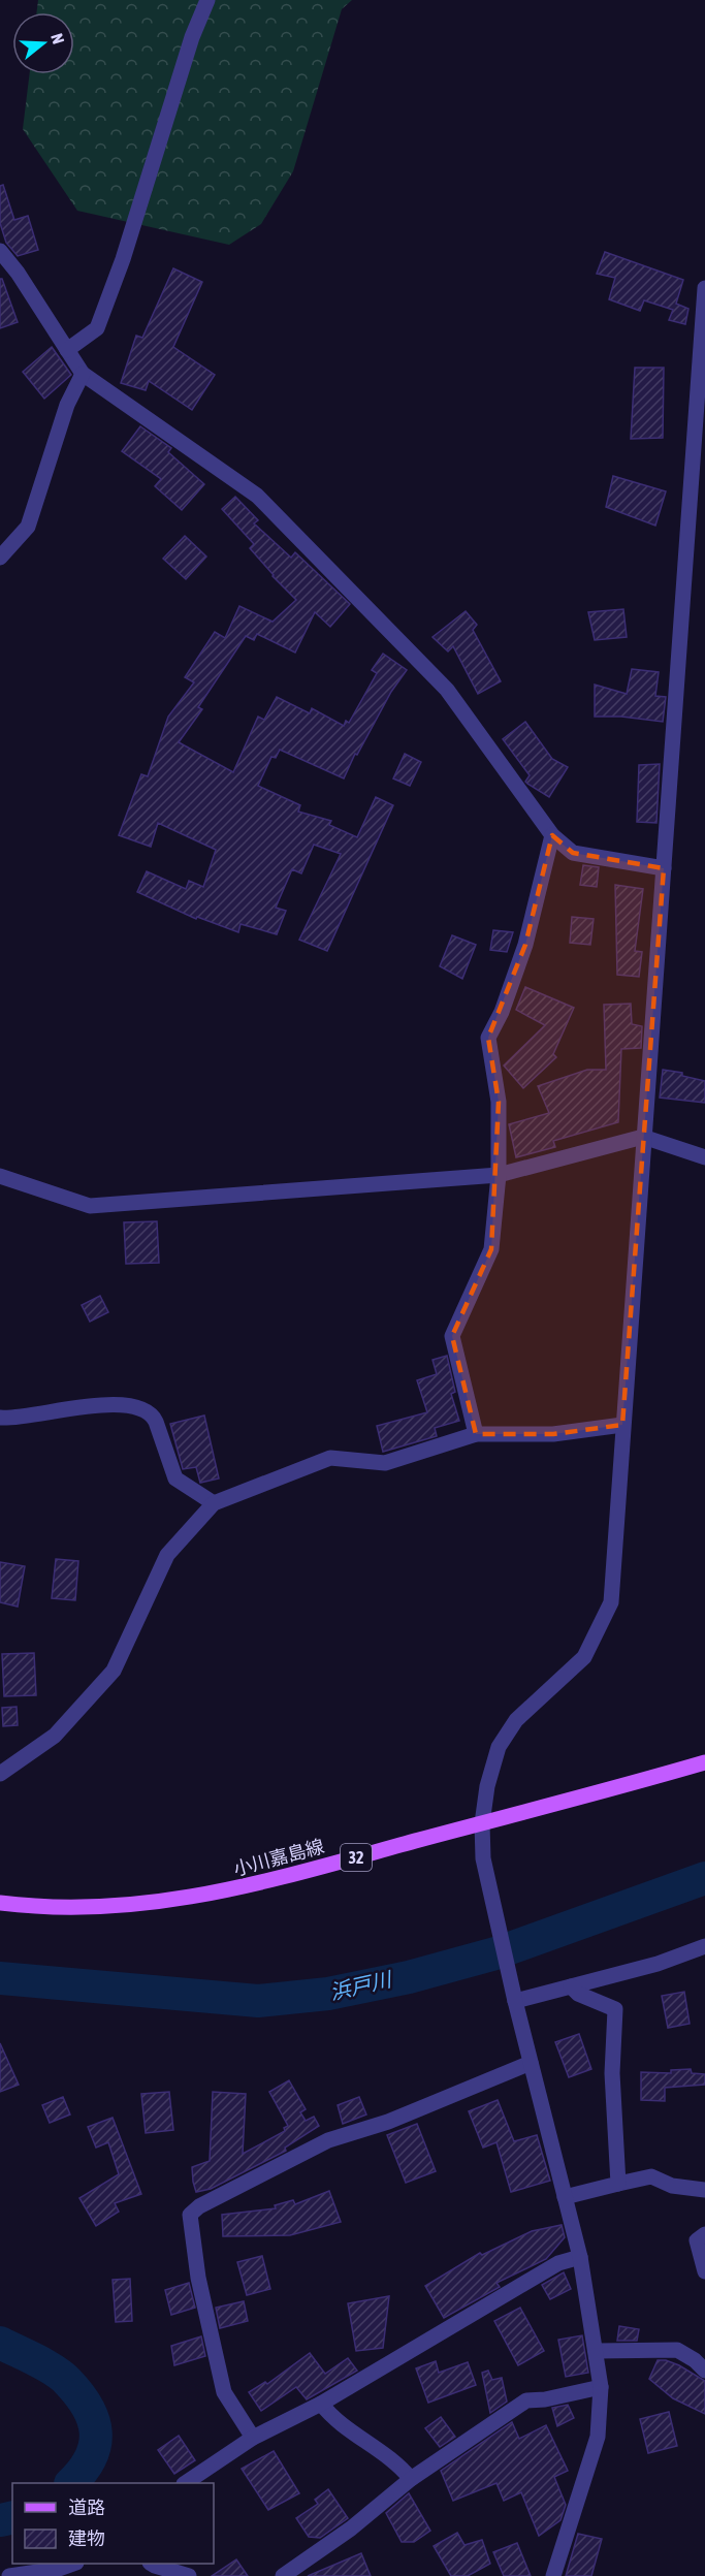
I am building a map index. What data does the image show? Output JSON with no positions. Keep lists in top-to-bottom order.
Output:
{
  "streets": {
    "main road": ["小川嘉島線", "32"]
  },
  "water": ["浜戸川"],
  "legend": ["道路", "建物"],
  "north": "right"
}
